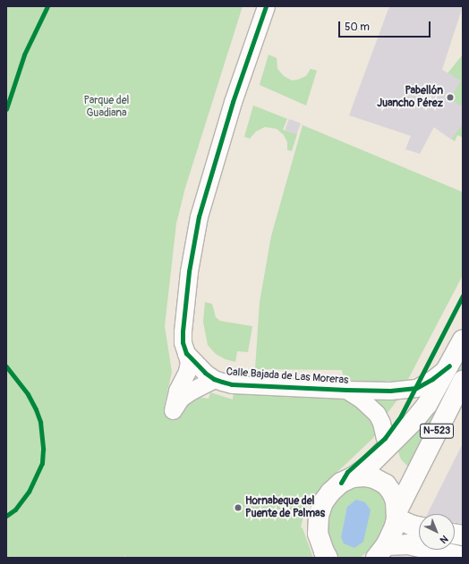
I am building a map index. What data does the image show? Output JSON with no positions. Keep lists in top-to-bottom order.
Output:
{
  "streets": {
    "main road": ["N-523"],
    "street": ["Calle Bajada de Las Moreras"]
  },
  "crossings": [
    ["Calle Bajada de Las Moreras", "N-523"]
  ],
  "parks": ["Parque del Guadiana"],
  "places": ["Pabellón Juancho Pérez", "Hornabeque del Puente de Palmas"],
  "scale_bar": "50 m",
  "north": "bottom right"
}
